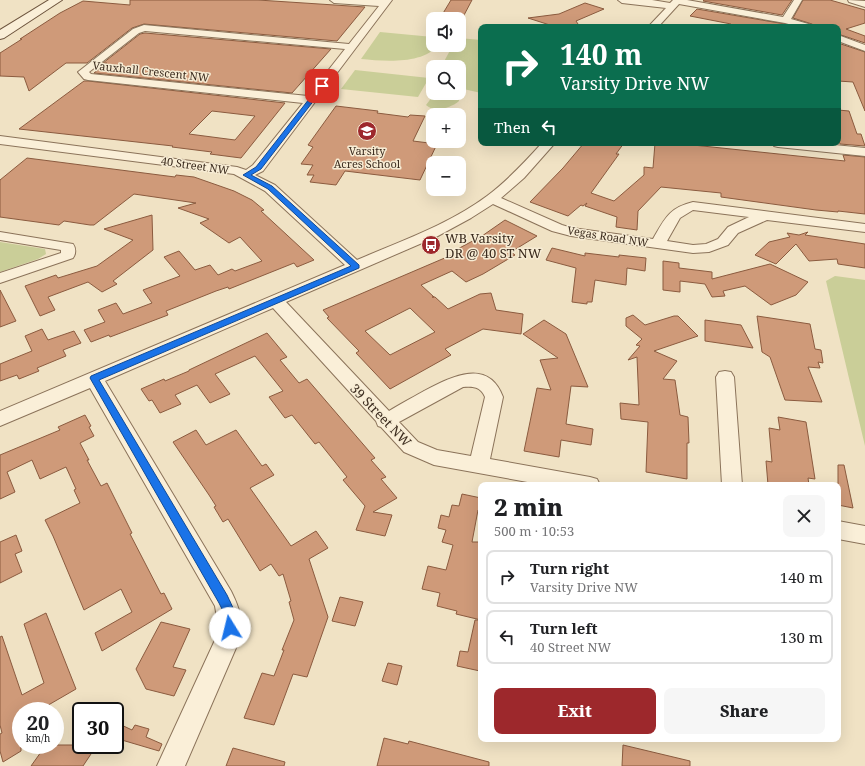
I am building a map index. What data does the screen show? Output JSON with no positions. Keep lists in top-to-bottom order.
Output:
{
  "streets": {
    "street": [
      "Vauxhall Crescent NW",
      "40 Street NW",
      "Vegas Road NW",
      "39 Street NW"
    ]
  },
  "places": {
    "school or university": ["Varsity Acres School"],
    "bus stop": ["WB Varsity DR @ 40 ST NW"]
  },
  "page": {
    "map_buttons": ["+", "−"],
    "turn": ["140 m", "Varsity Drive NW"],
    "then": "Then",
    "heading": ["2 min", "500 m · 10:53"],
    "list": [
      {
        "name": "Turn right",
        "note": "Varsity Drive NW",
        "value": "140 m"
      },
      {
        "name": "Turn left",
        "note": "40 Street NW",
        "value": "130 m"
      }
    ],
    "buttons": ["Exit", "Share"],
    "speed": "20 km/h",
    "limit": "30"
  }
}
